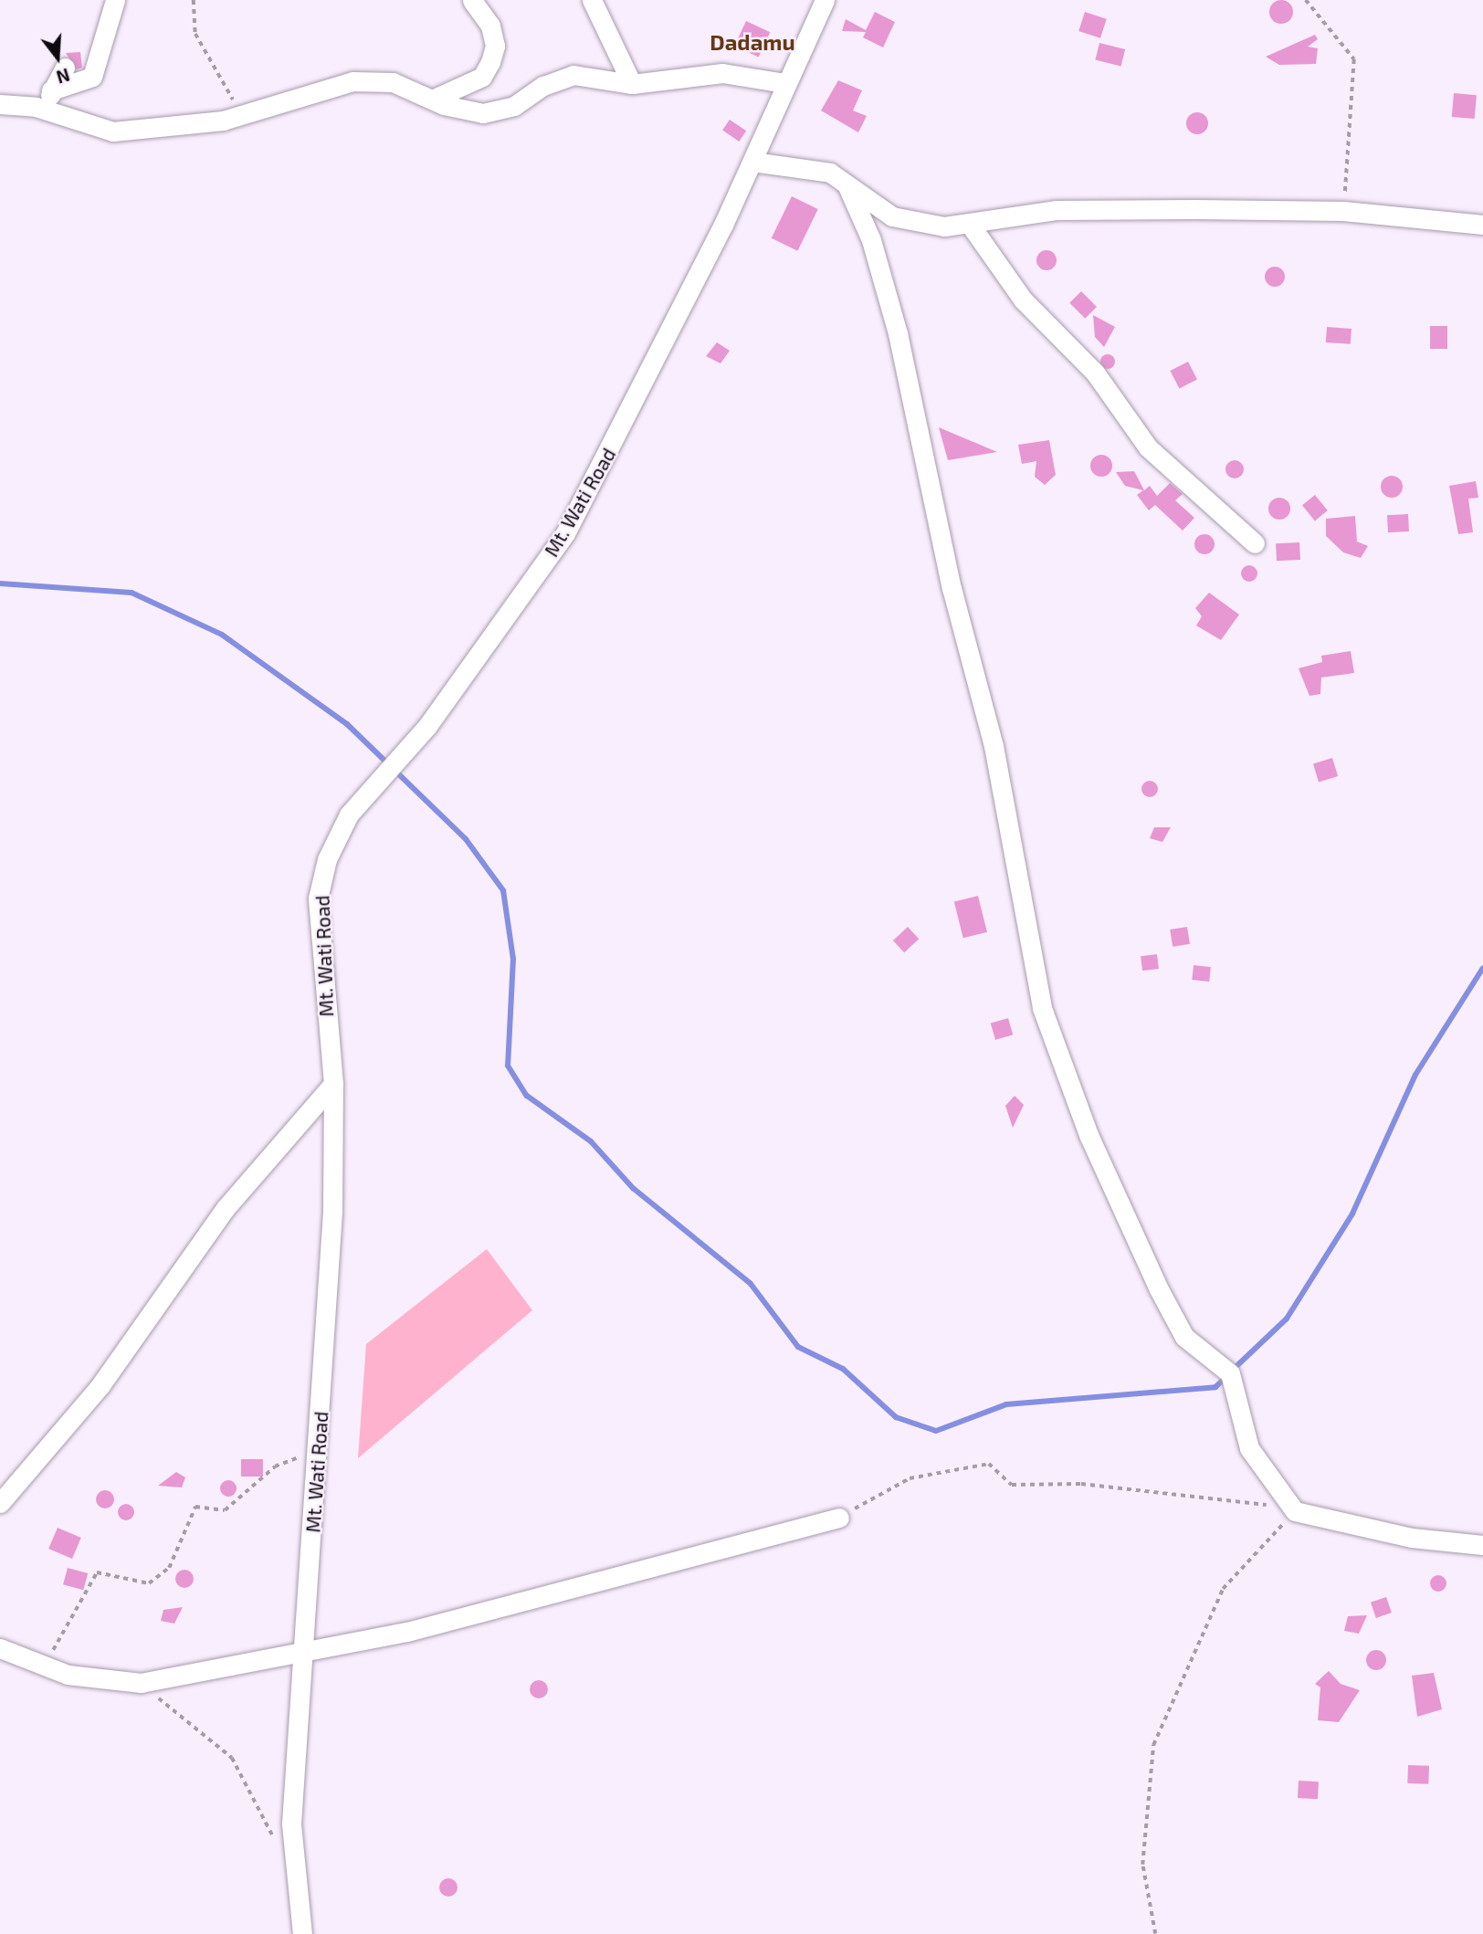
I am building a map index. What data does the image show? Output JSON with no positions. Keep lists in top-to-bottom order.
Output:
{
  "streets": {
    "street": ["Mt. Wati Road"]
  },
  "districts": ["Dadamu"],
  "north": "bottom"
}
